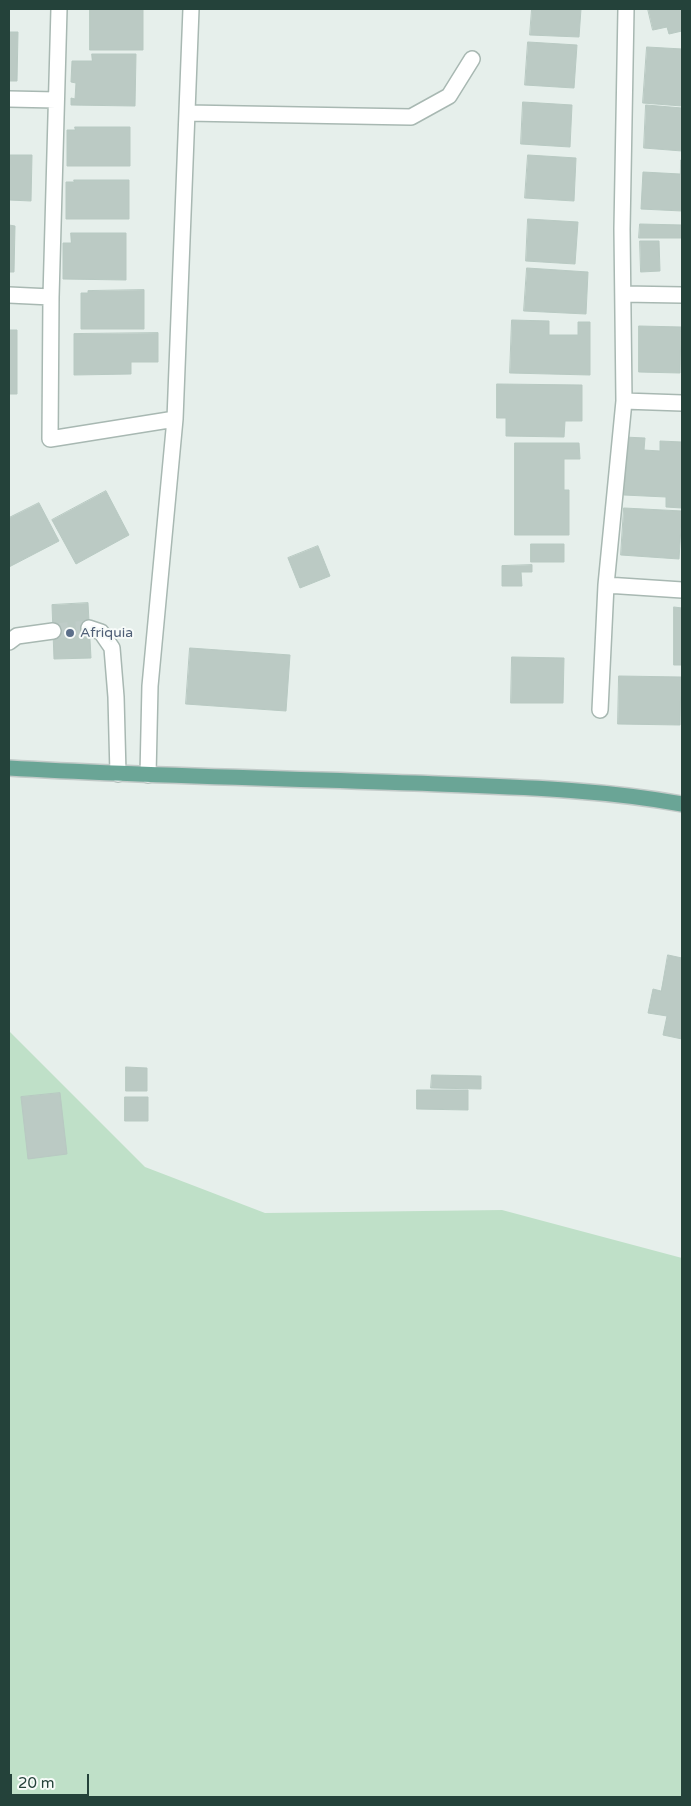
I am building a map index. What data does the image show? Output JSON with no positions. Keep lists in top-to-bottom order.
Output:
{
  "places": ["Afriquia"],
  "scale_bar": "20 m"
}
